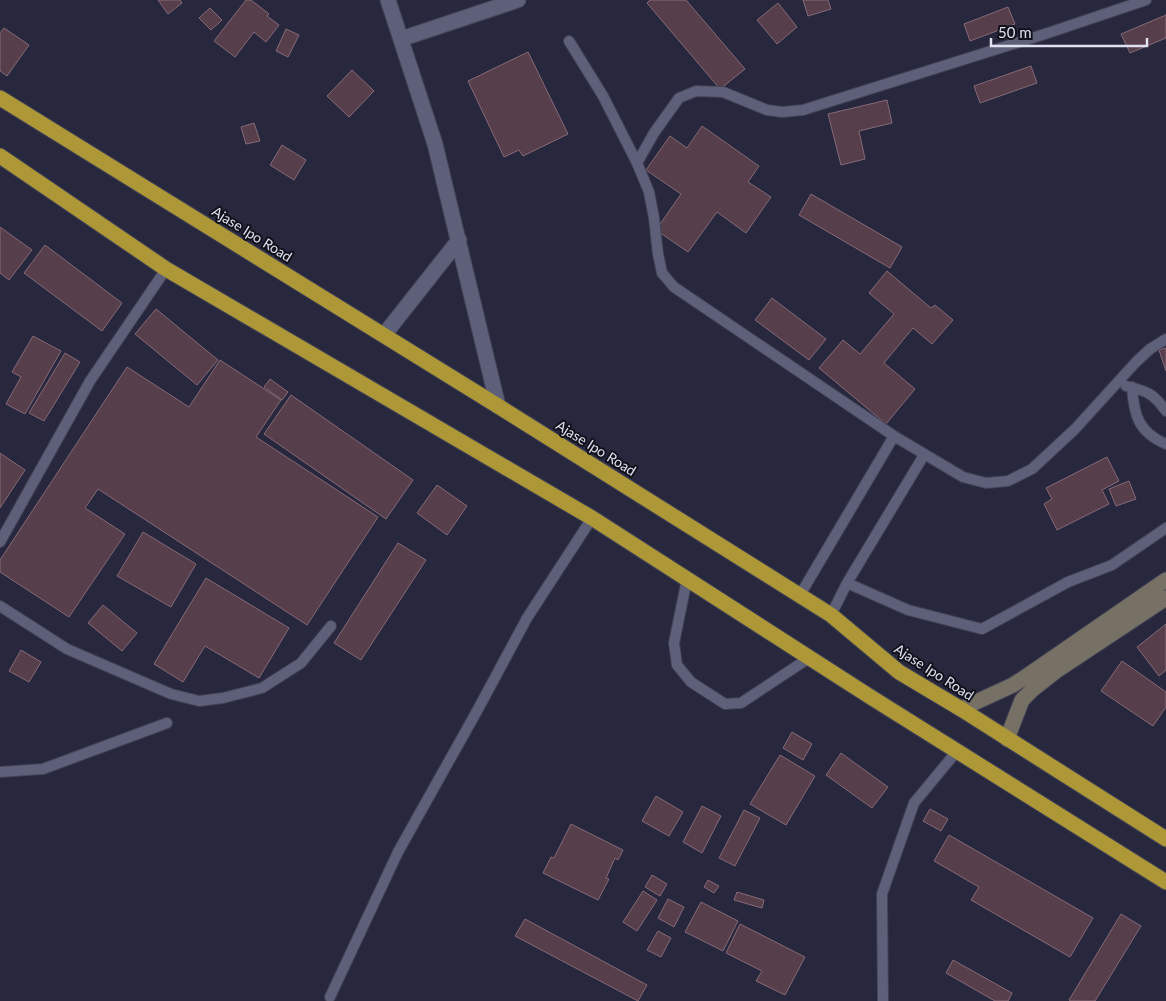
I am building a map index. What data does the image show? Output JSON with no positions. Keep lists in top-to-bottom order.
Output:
{
  "streets": {
    "highway": ["Ajase Ipo Road"]
  },
  "scale_bar": "50 m"
}
